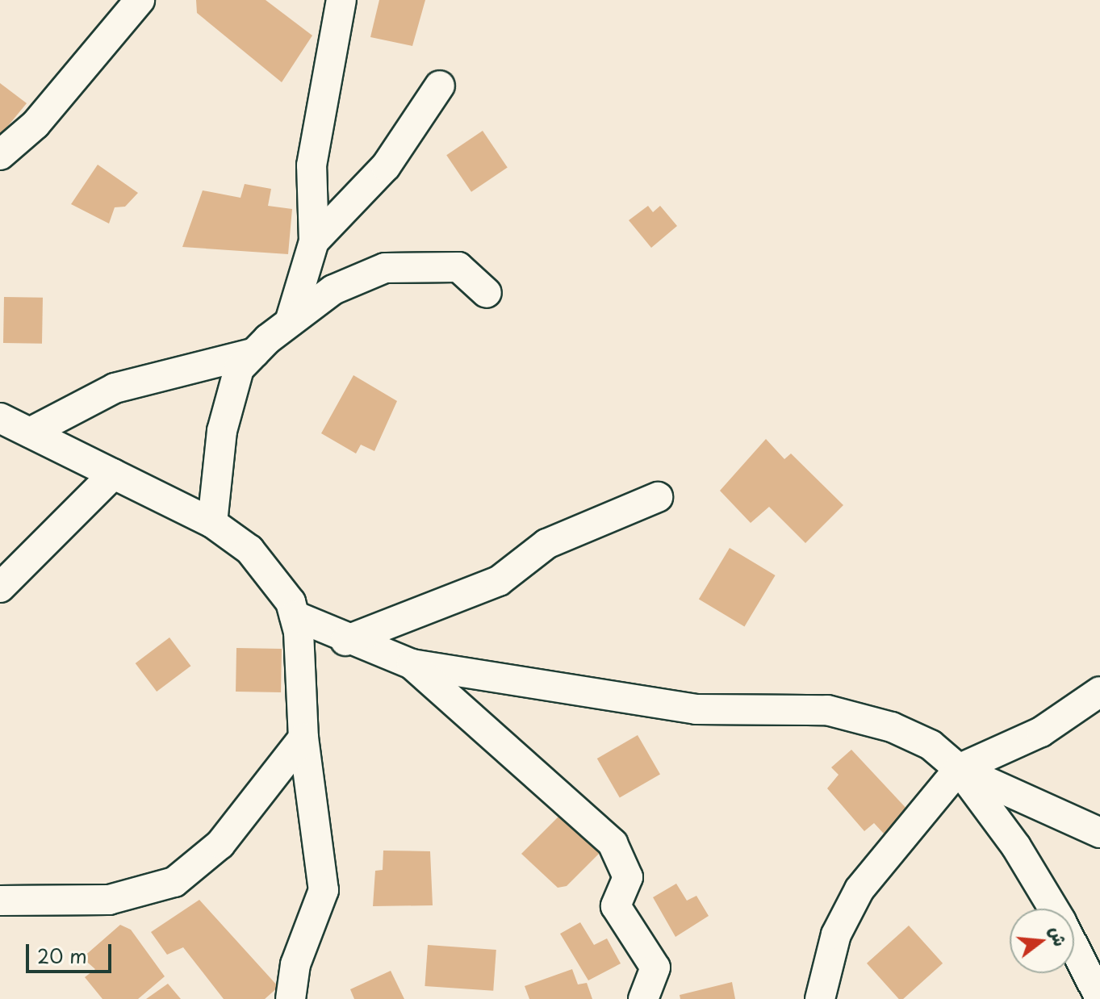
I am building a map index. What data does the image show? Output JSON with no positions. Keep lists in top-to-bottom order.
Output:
{
  "scale_bar": "20 m",
  "north": "right"
}
